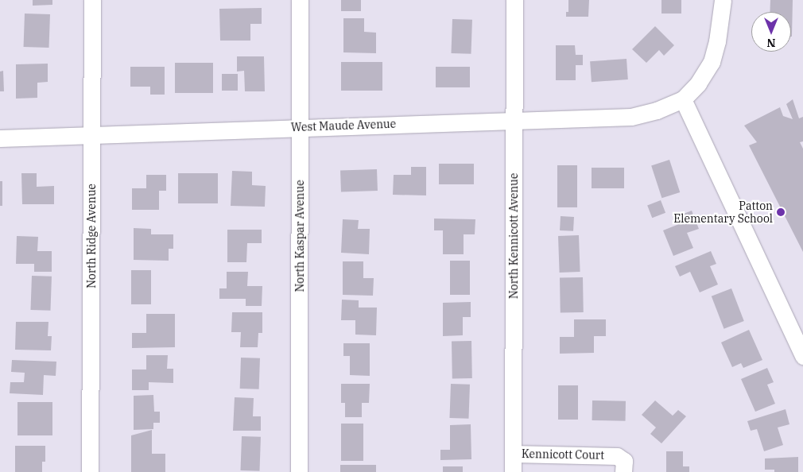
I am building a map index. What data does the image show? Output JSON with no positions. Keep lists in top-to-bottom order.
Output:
{
  "streets": {
    "street": [
      "West Maude Avenue",
      "North Ridge Avenue",
      "North Kaspar Avenue",
      "North Kennicott Avenue",
      "Kennicott Court"
    ]
  },
  "crossings": [
    ["West Maude Avenue", "North Ridge Avenue"],
    ["West Maude Avenue", "North Kaspar Avenue"],
    ["West Maude Avenue", "North Kennicott Avenue"],
    ["North Kennicott Avenue", "Kennicott Court"]
  ],
  "places": ["Patton Elementary School"],
  "north": "bottom"
}
